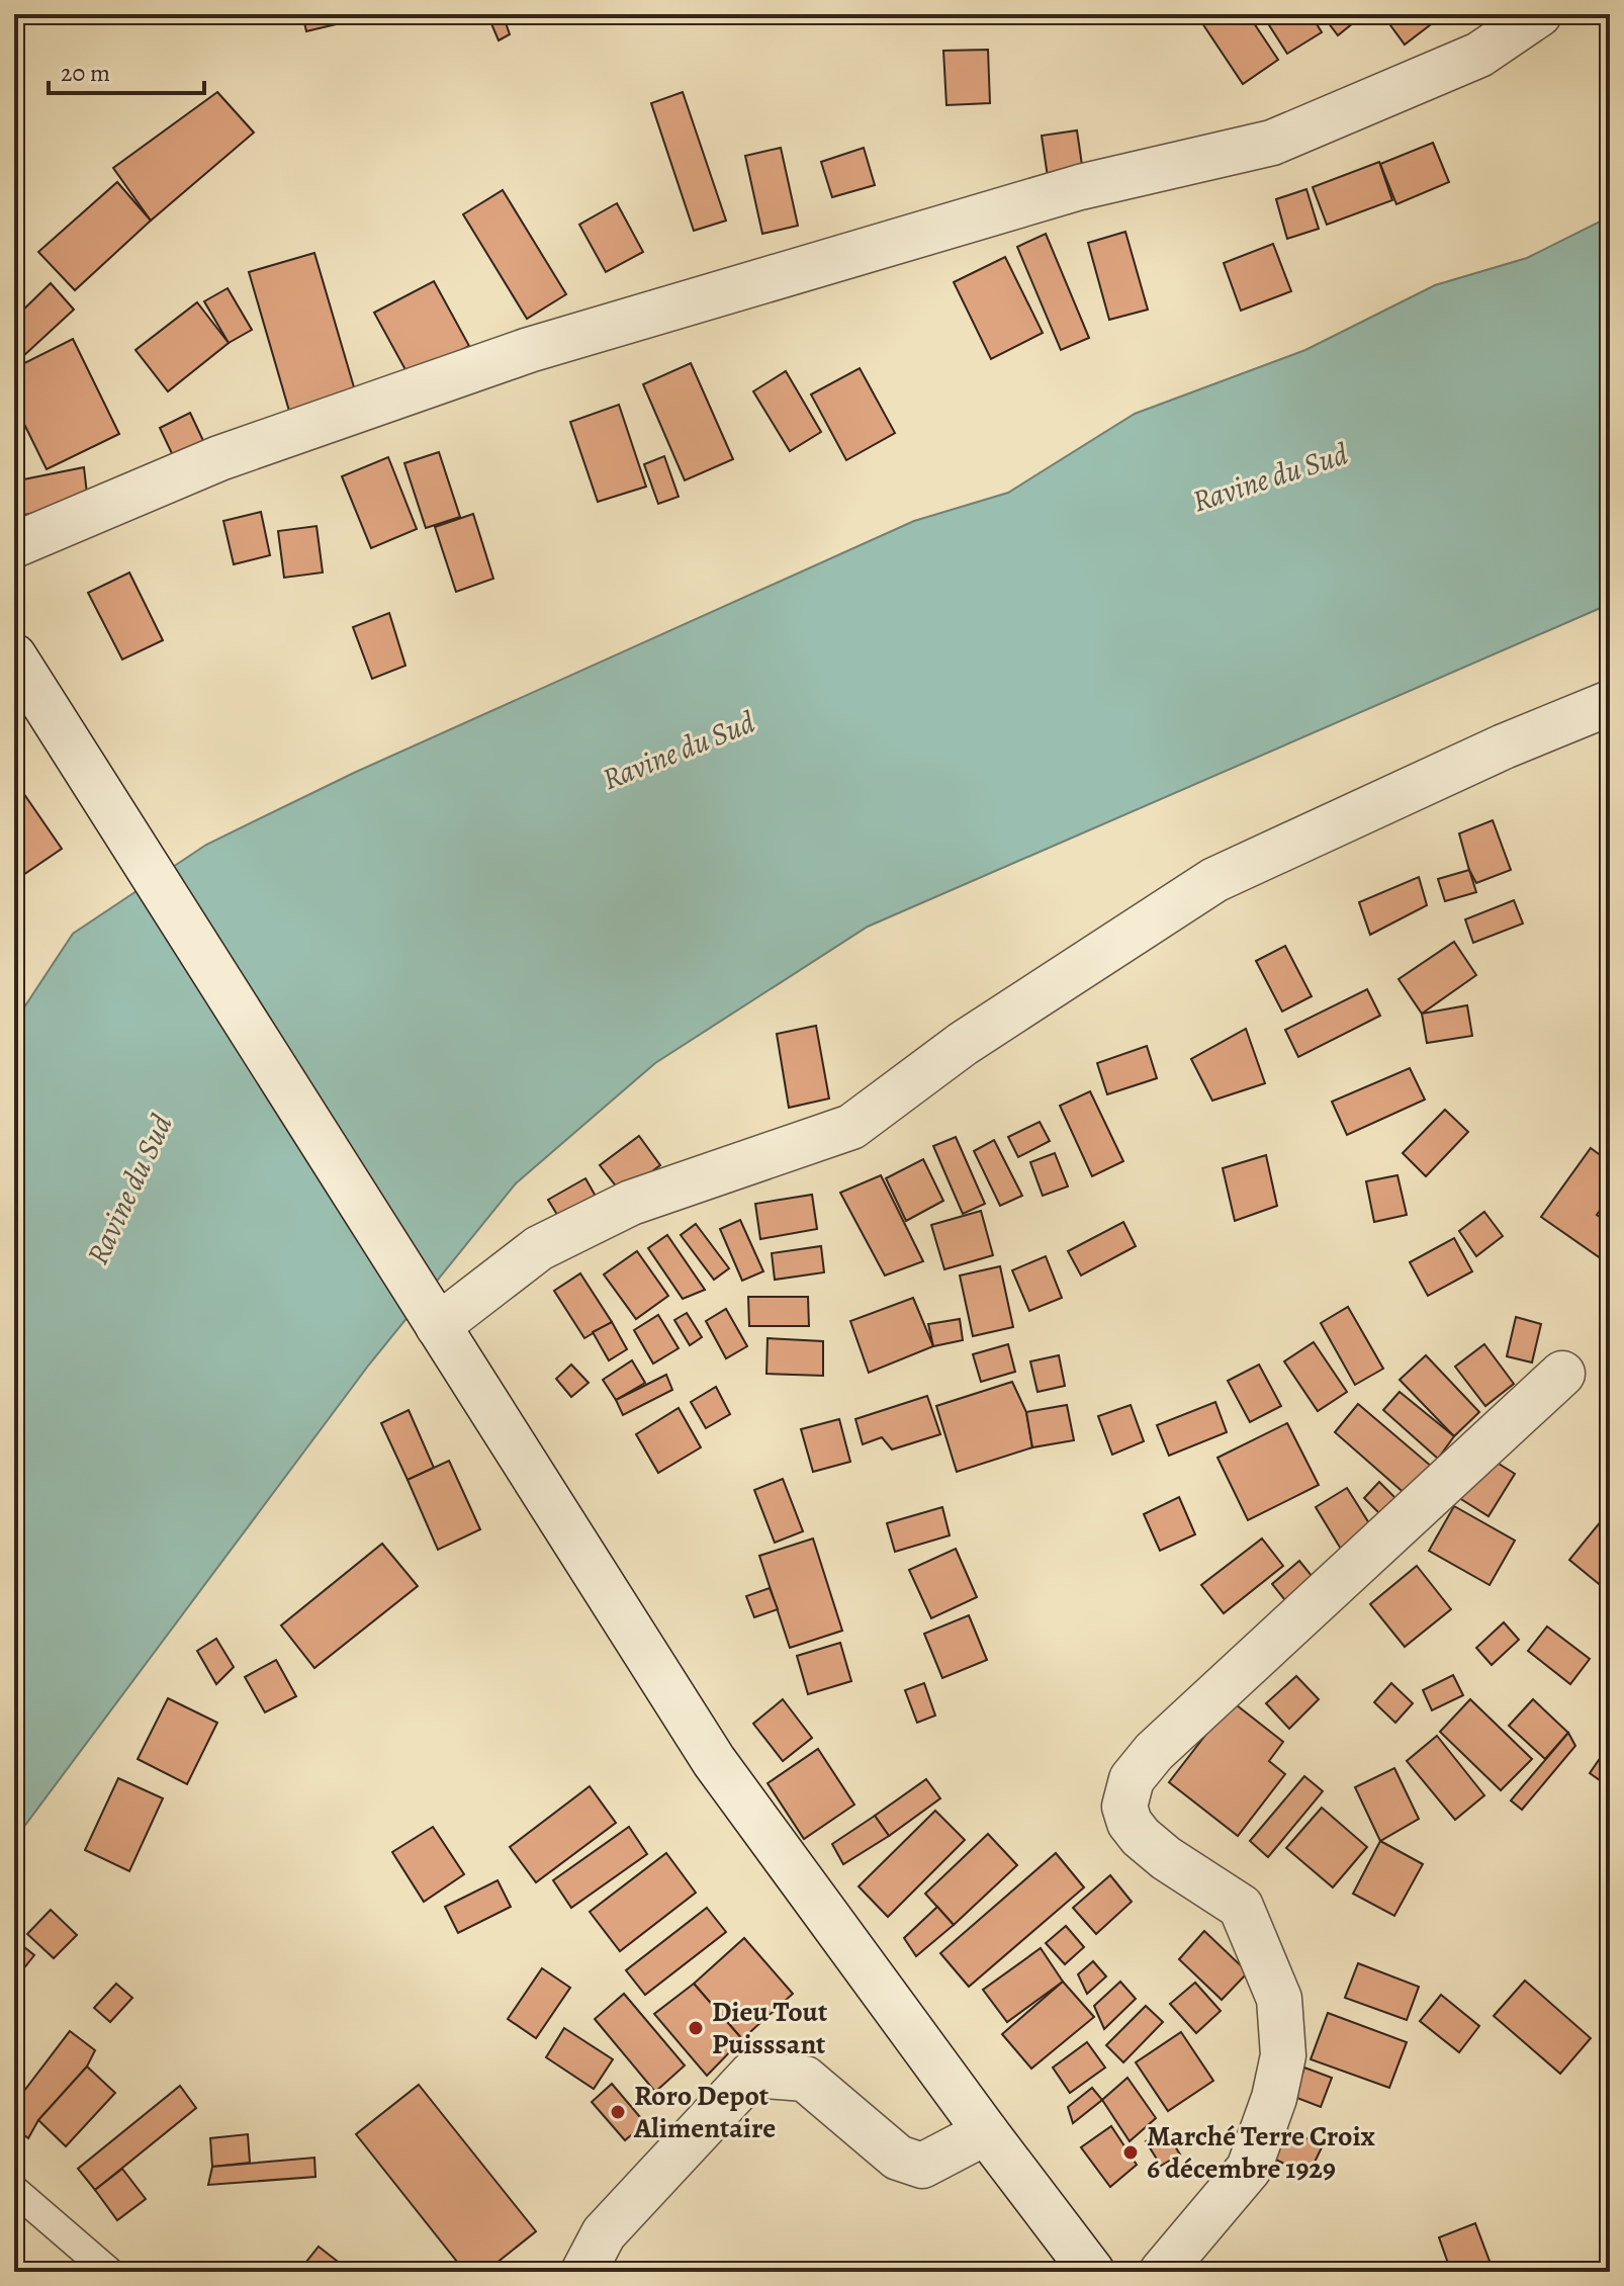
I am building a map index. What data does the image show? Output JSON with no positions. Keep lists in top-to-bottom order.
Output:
{
  "water": ["Ravine du Sud"],
  "places": ["Dieu Tout Puisssant", "Roro Depot Alimentaire", "Marché Terre Croix 6 décembre 1929"],
  "scale_bar": "20 m"
}
